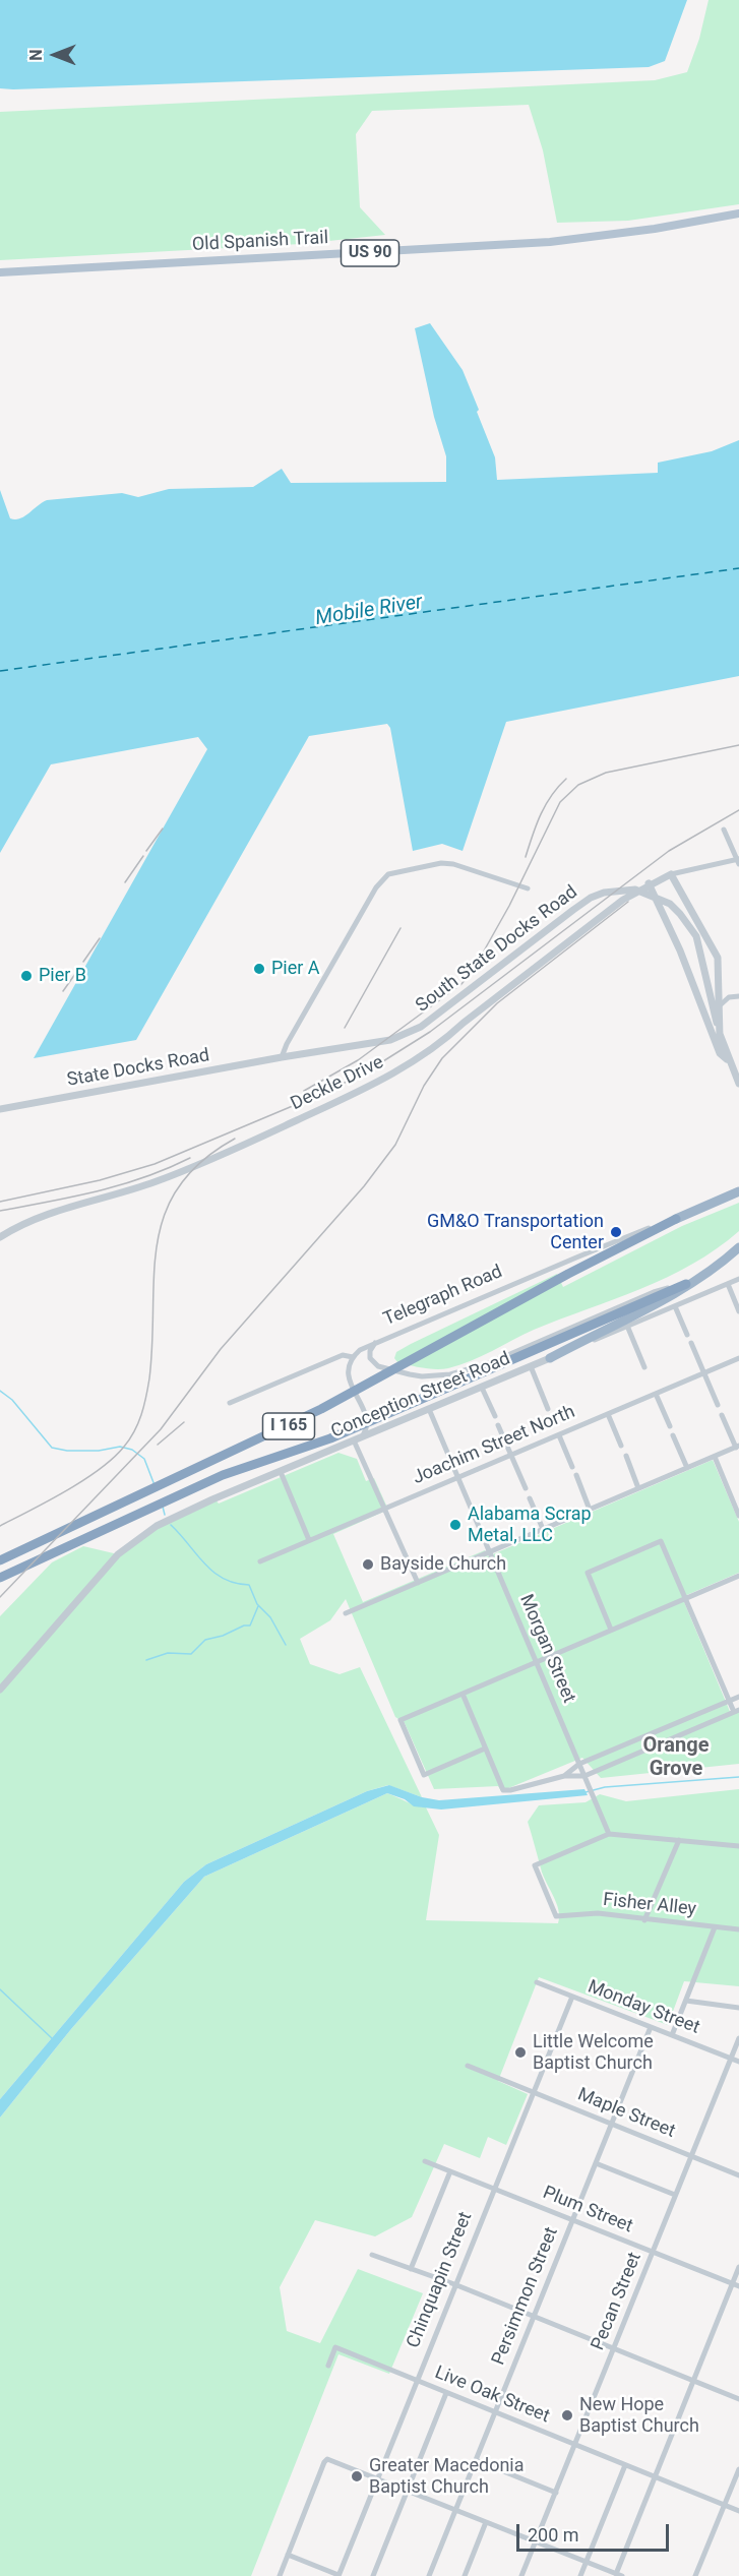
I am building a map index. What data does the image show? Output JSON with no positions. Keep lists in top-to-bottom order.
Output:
{
  "streets": {
    "highway": ["Telegraph Road", "I 165"],
    "main road": ["Old Spanish Trail", "US 90"],
    "street": [
      "South State Docks Road",
      "State Docks Road",
      "Deckle Drive",
      "Conception Street Road",
      "Joachim Street North",
      "Morgan Street",
      "Fisher Alley",
      "Monday Street",
      "Maple Street",
      "Plum Street",
      "Chinquapin Street",
      "Persimmon Street",
      "Pecan Street",
      "Live Oak Street"
    ]
  },
  "crossings": [
    ["South State Docks Road", "State Docks Road"],
    ["Telegraph Road", "I 165"],
    ["Conception Street Road", "Morgan Street"],
    ["Joachim Street North", "Morgan Street"],
    ["Morgan Street", "Fisher Alley"],
    ["Monday Street", "Chinquapin Street"],
    ["Monday Street", "Persimmon Street"],
    ["Monday Street", "Pecan Street"],
    ["Maple Street", "Chinquapin Street"],
    ["Maple Street", "Persimmon Street"],
    ["Maple Street", "Pecan Street"],
    ["Plum Street", "Chinquapin Street"],
    ["Plum Street", "Persimmon Street"],
    ["Plum Street", "Pecan Street"],
    ["Chinquapin Street", "Live Oak Street"],
    ["Persimmon Street", "Live Oak Street"],
    ["Pecan Street", "Live Oak Street"]
  ],
  "districts": ["Orange Grove"],
  "water": ["Mobile River"],
  "places": [
    "Pier A",
    "Pier B",
    "GM&O Transportation Center",
    "Alabama Scrap Metal, LLC",
    "Bayside Church",
    "Little Welcome Baptist Church",
    "New Hope Baptist Church",
    "Greater Macedonia Baptist Church"
  ],
  "scale_bar": "200 m",
  "north": "left"
}
